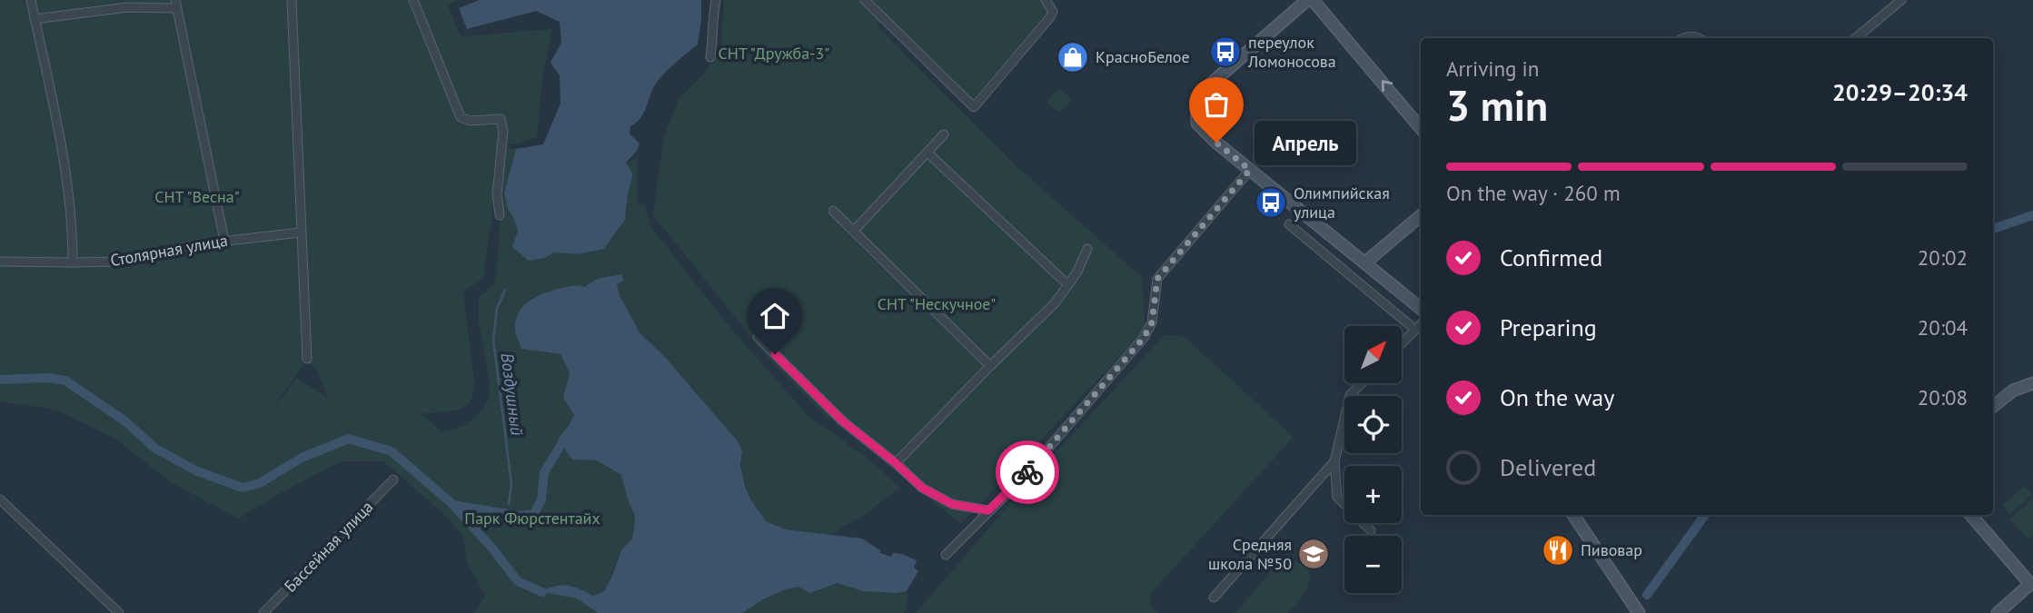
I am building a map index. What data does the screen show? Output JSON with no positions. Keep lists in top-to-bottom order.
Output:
{
  "streets": {
    "street": ["Столярная улица", "Бассейная улица"]
  },
  "water": ["Воздушный"],
  "parks": [
    "СНТ \"Дружба-3\"",
    "СНТ \"Весна\"",
    "СНТ \"Нескучное\"",
    "Парк Фюрстентайх"
  ],
  "places": {
    "bus stop": ["переулок Ломоносова", "Олимпийская улица"],
    "shop": ["КрасноБелое"],
    "other": ["Апрель"],
    "restaurant": ["Пивовар"],
    "school or university": ["Средняя школа №50"]
  },
  "north": "top right",
  "page": {
    "heading": ["3 min", "Arriving in", "20:29–20:34"],
    "bubble": "Апрель",
    "bar": "On the way · 260 m",
    "list": [
      ["Confirmed", "20:02"],
      ["Preparing", "20:04"],
      ["On the way", "20:08"],
      "Delivered"
    ],
    "map_buttons": ["+", "−"]
  }
}
